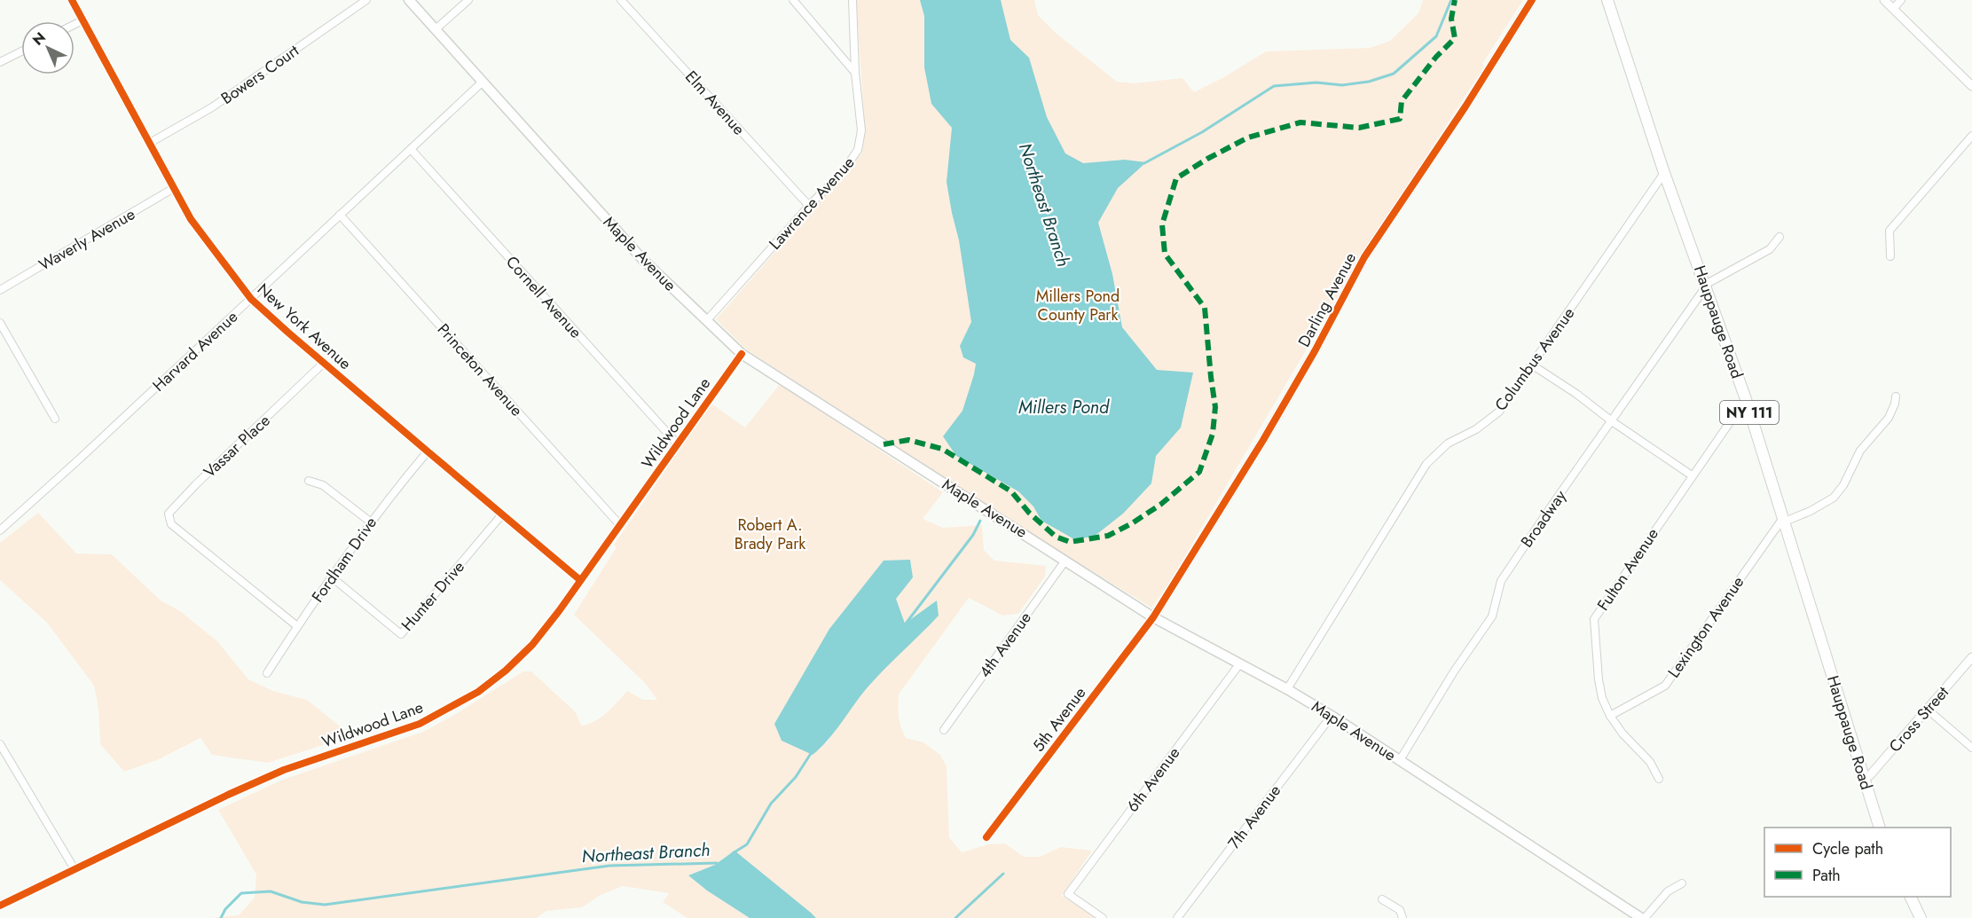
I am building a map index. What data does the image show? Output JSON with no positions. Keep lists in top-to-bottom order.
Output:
{
  "streets": {
    "main road": ["Maple Avenue", "Hauppauge Road", "NY 111"],
    "street": [
      "Bowers Court",
      "Elm Avenue",
      "Lawrence Avenue",
      "Waverly Avenue",
      "Cornell Avenue",
      "Darling Avenue",
      "New York Avenue",
      "Harvard Avenue",
      "Columbus Avenue",
      "Princeton Avenue",
      "Wildwood Lane",
      "Vassar Place",
      "Broadway",
      "Fordham Drive",
      "Fulton Avenue",
      "Hunter Drive",
      "Lexington Avenue",
      "4th Avenue",
      "5th Avenue",
      "Cross Street",
      "6th Avenue",
      "7th Avenue"
    ]
  },
  "crossings": [
    ["Bowers Court", "New York Avenue"],
    ["Elm Avenue", "Lawrence Avenue"],
    ["Lawrence Avenue", "Maple Avenue"],
    ["Waverly Avenue", "New York Avenue"],
    ["Maple Avenue", "Darling Avenue"],
    ["Maple Avenue", "Harvard Avenue"],
    ["Maple Avenue", "Columbus Avenue"],
    ["Maple Avenue", "Wildwood Lane"],
    ["Maple Avenue", "Broadway"],
    ["Maple Avenue", "4th Avenue"],
    ["Maple Avenue", "5th Avenue"],
    ["Maple Avenue", "6th Avenue"],
    ["Maple Avenue", "7th Avenue"],
    ["Cornell Avenue", "Harvard Avenue"],
    ["Cornell Avenue", "Wildwood Lane"],
    ["Darling Avenue", "5th Avenue"],
    ["Hauppauge Road", "Columbus Avenue"],
    ["Hauppauge Road", "Broadway"],
    ["Hauppauge Road", "Fulton Avenue"],
    ["Hauppauge Road", "Lexington Avenue"],
    ["Hauppauge Road", "Cross Street"],
    ["New York Avenue", "Harvard Avenue"],
    ["New York Avenue", "Wildwood Lane"],
    ["New York Avenue", "Vassar Place"],
    ["New York Avenue", "Fordham Drive"],
    ["New York Avenue", "Hunter Drive"],
    ["Harvard Avenue", "Princeton Avenue"],
    ["Princeton Avenue", "Wildwood Lane"],
    ["Vassar Place", "Fordham Drive"],
    ["Fordham Drive", "Hunter Drive"],
    ["Fulton Avenue", "Lexington Avenue"]
  ],
  "water": ["Northeast Branch", "Millers Pond"],
  "parks": ["Millers Pond County Park", "Robert A. Brady Park"],
  "legend": ["Cycle path", "Path"],
  "north": "top left"
}
